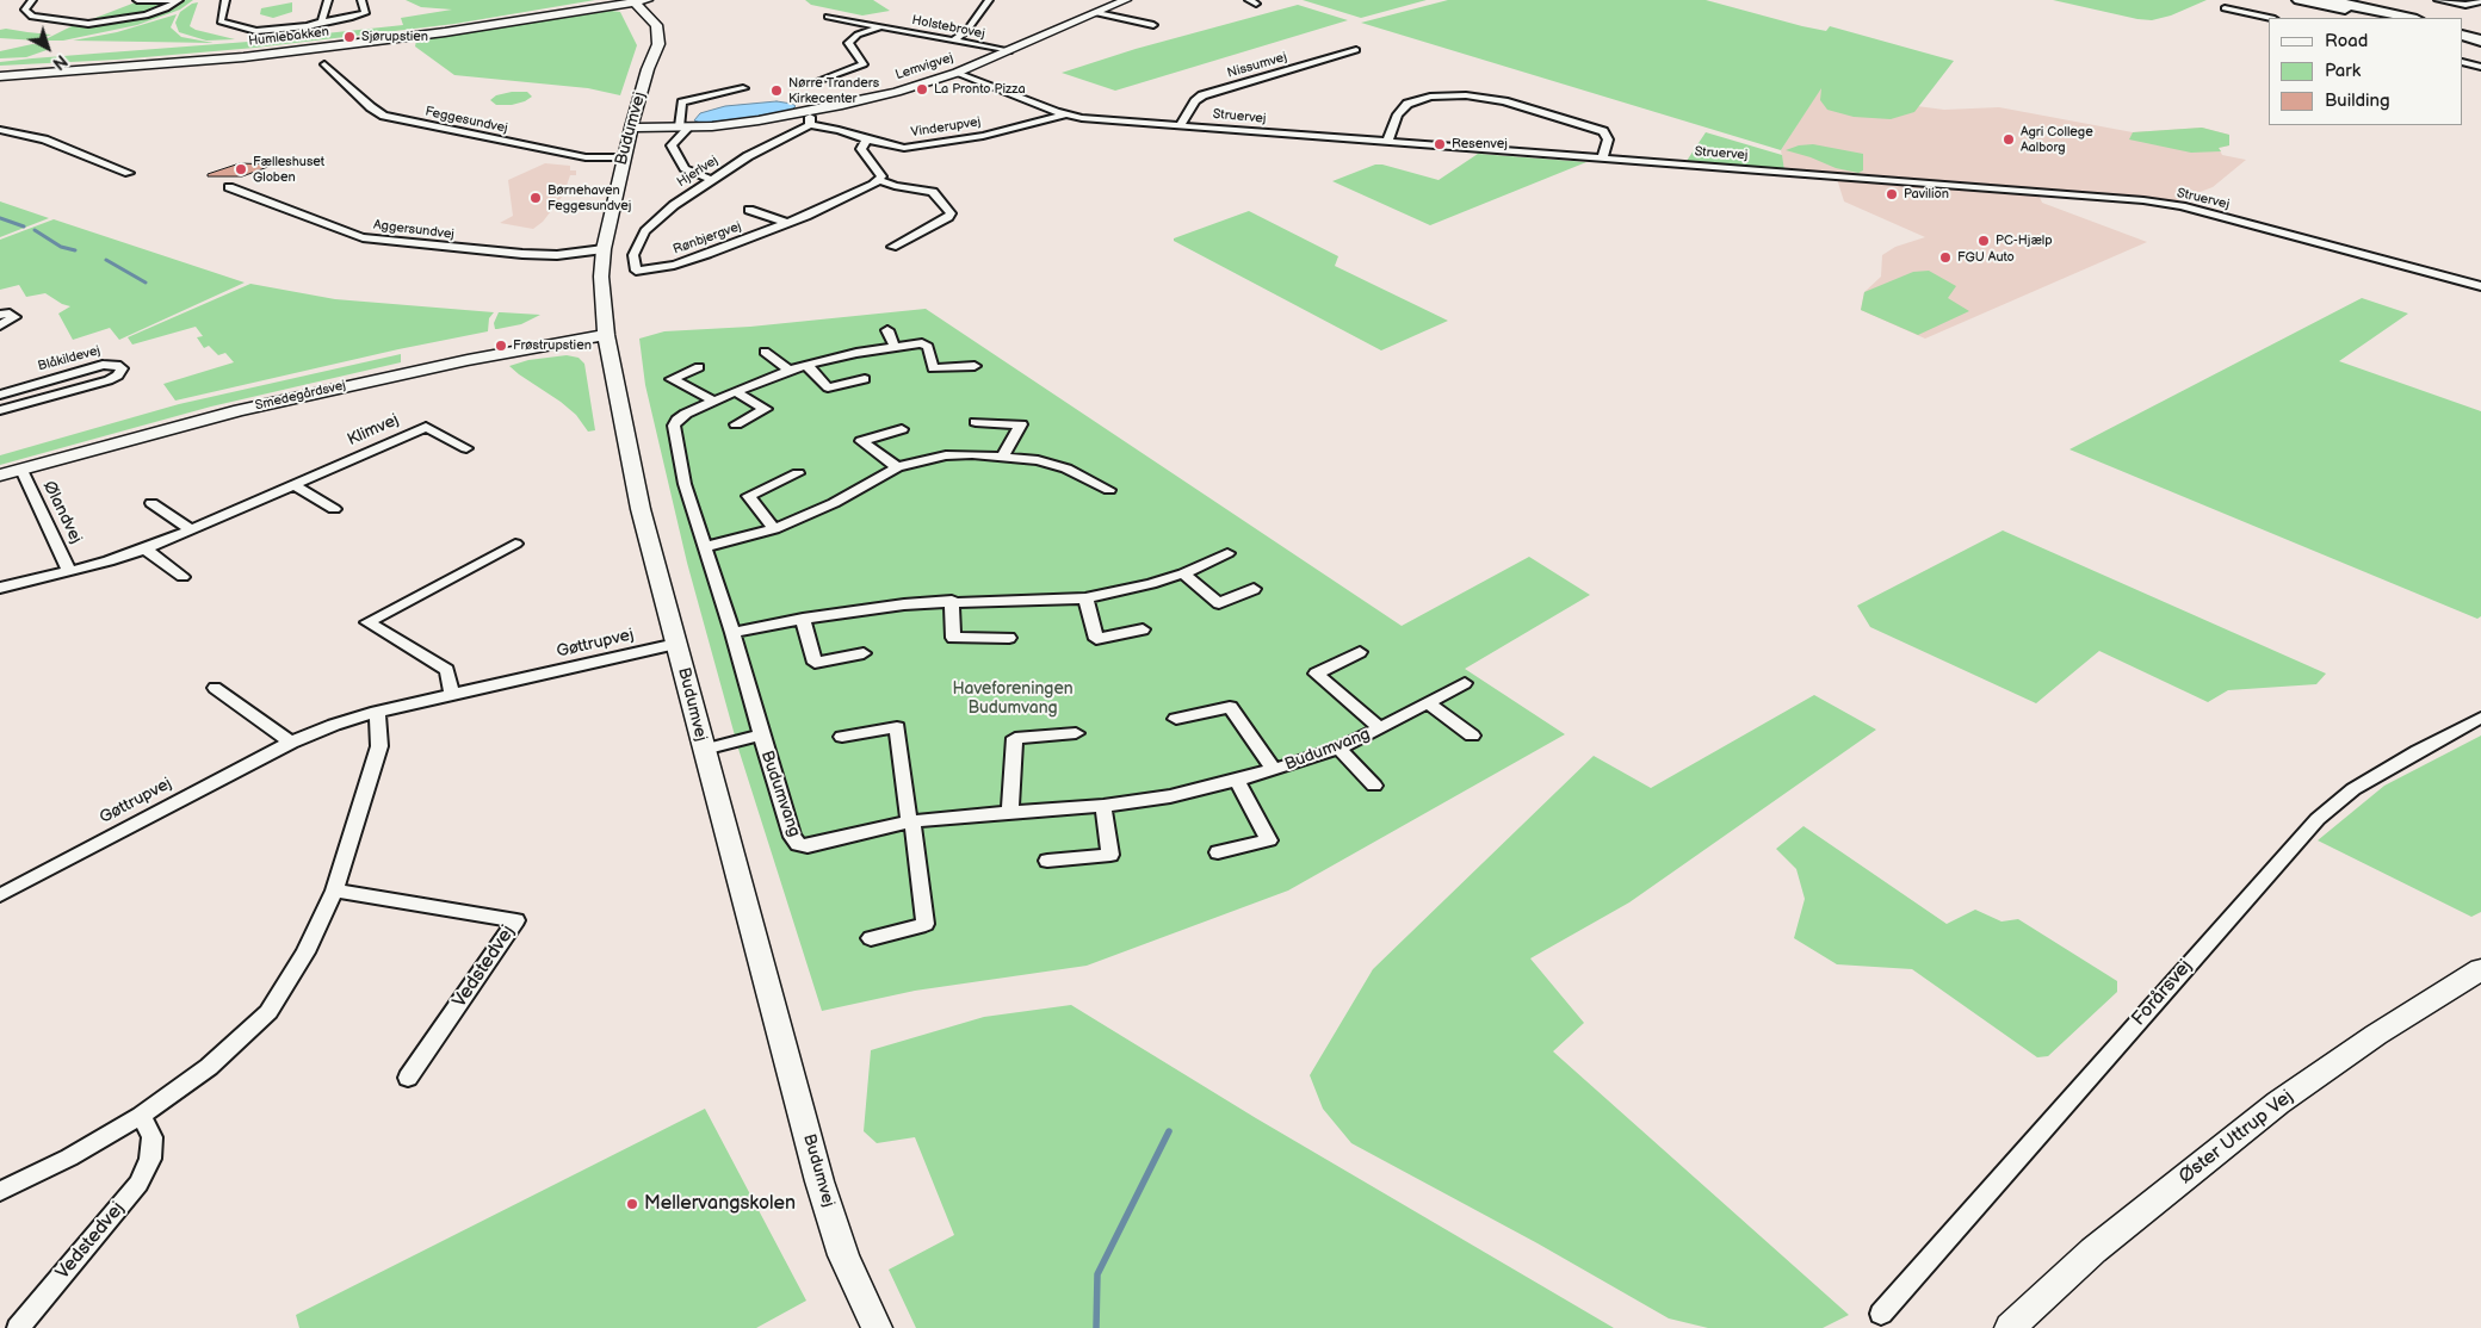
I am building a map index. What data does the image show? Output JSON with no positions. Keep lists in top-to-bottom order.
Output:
{
  "streets": {
    "street": [
      "Holstebrovej",
      "Humlebakken",
      "Nissumvej",
      "Lemvigvej",
      "Struervej",
      "Feggesundvej",
      "Vinderupvej",
      "Budumvej",
      "Hjerlvej",
      "Aggersundvej",
      "Rønbjergvej",
      "Blåkildevej",
      "Smedegårdsvej",
      "Klimvej",
      "Ølandvej",
      "Gøttrupvej",
      "Budumvang",
      "Vedstedvej",
      "Forårsvej",
      "Øster Uttrup Vej"
    ]
  },
  "crossings": [
    ["Holstebrovej", "Lemvigvej"],
    ["Humlebakken", "Budumvej"],
    ["Nissumvej", "Struervej"],
    ["Lemvigvej", "Struervej"],
    ["Lemvigvej", "Budumvej"],
    ["Struervej", "Vinderupvej"],
    ["Feggesundvej", "Budumvej"],
    ["Vinderupvej", "Hjerlvej"],
    ["Budumvej", "Aggersundvej"],
    ["Budumvej", "Smedegårdsvej"],
    ["Budumvej", "Gøttrupvej"],
    ["Budumvej", "Budumvang"],
    ["Hjerlvej", "Rønbjergvej"],
    ["Smedegårdsvej", "Ølandvej"],
    ["Klimvej", "Ølandvej"]
  ],
  "parks": ["Haveforeningen Budumvang"],
  "places": [
    "Sjørupstien",
    "La Pronto Pizza",
    "Nørre Tranders Kirkecenter",
    "Agri College Aalborg",
    "Resenvej",
    "Fælleshuset Globen",
    "Pavilion",
    "Børnehaven Feggesundvej",
    "PC-Hjælp",
    "FGU Auto",
    "Frøstrupstien",
    "Mellervangskolen"
  ],
  "legend": ["Road", "Park", "Building"],
  "north": "bottom right"
}
